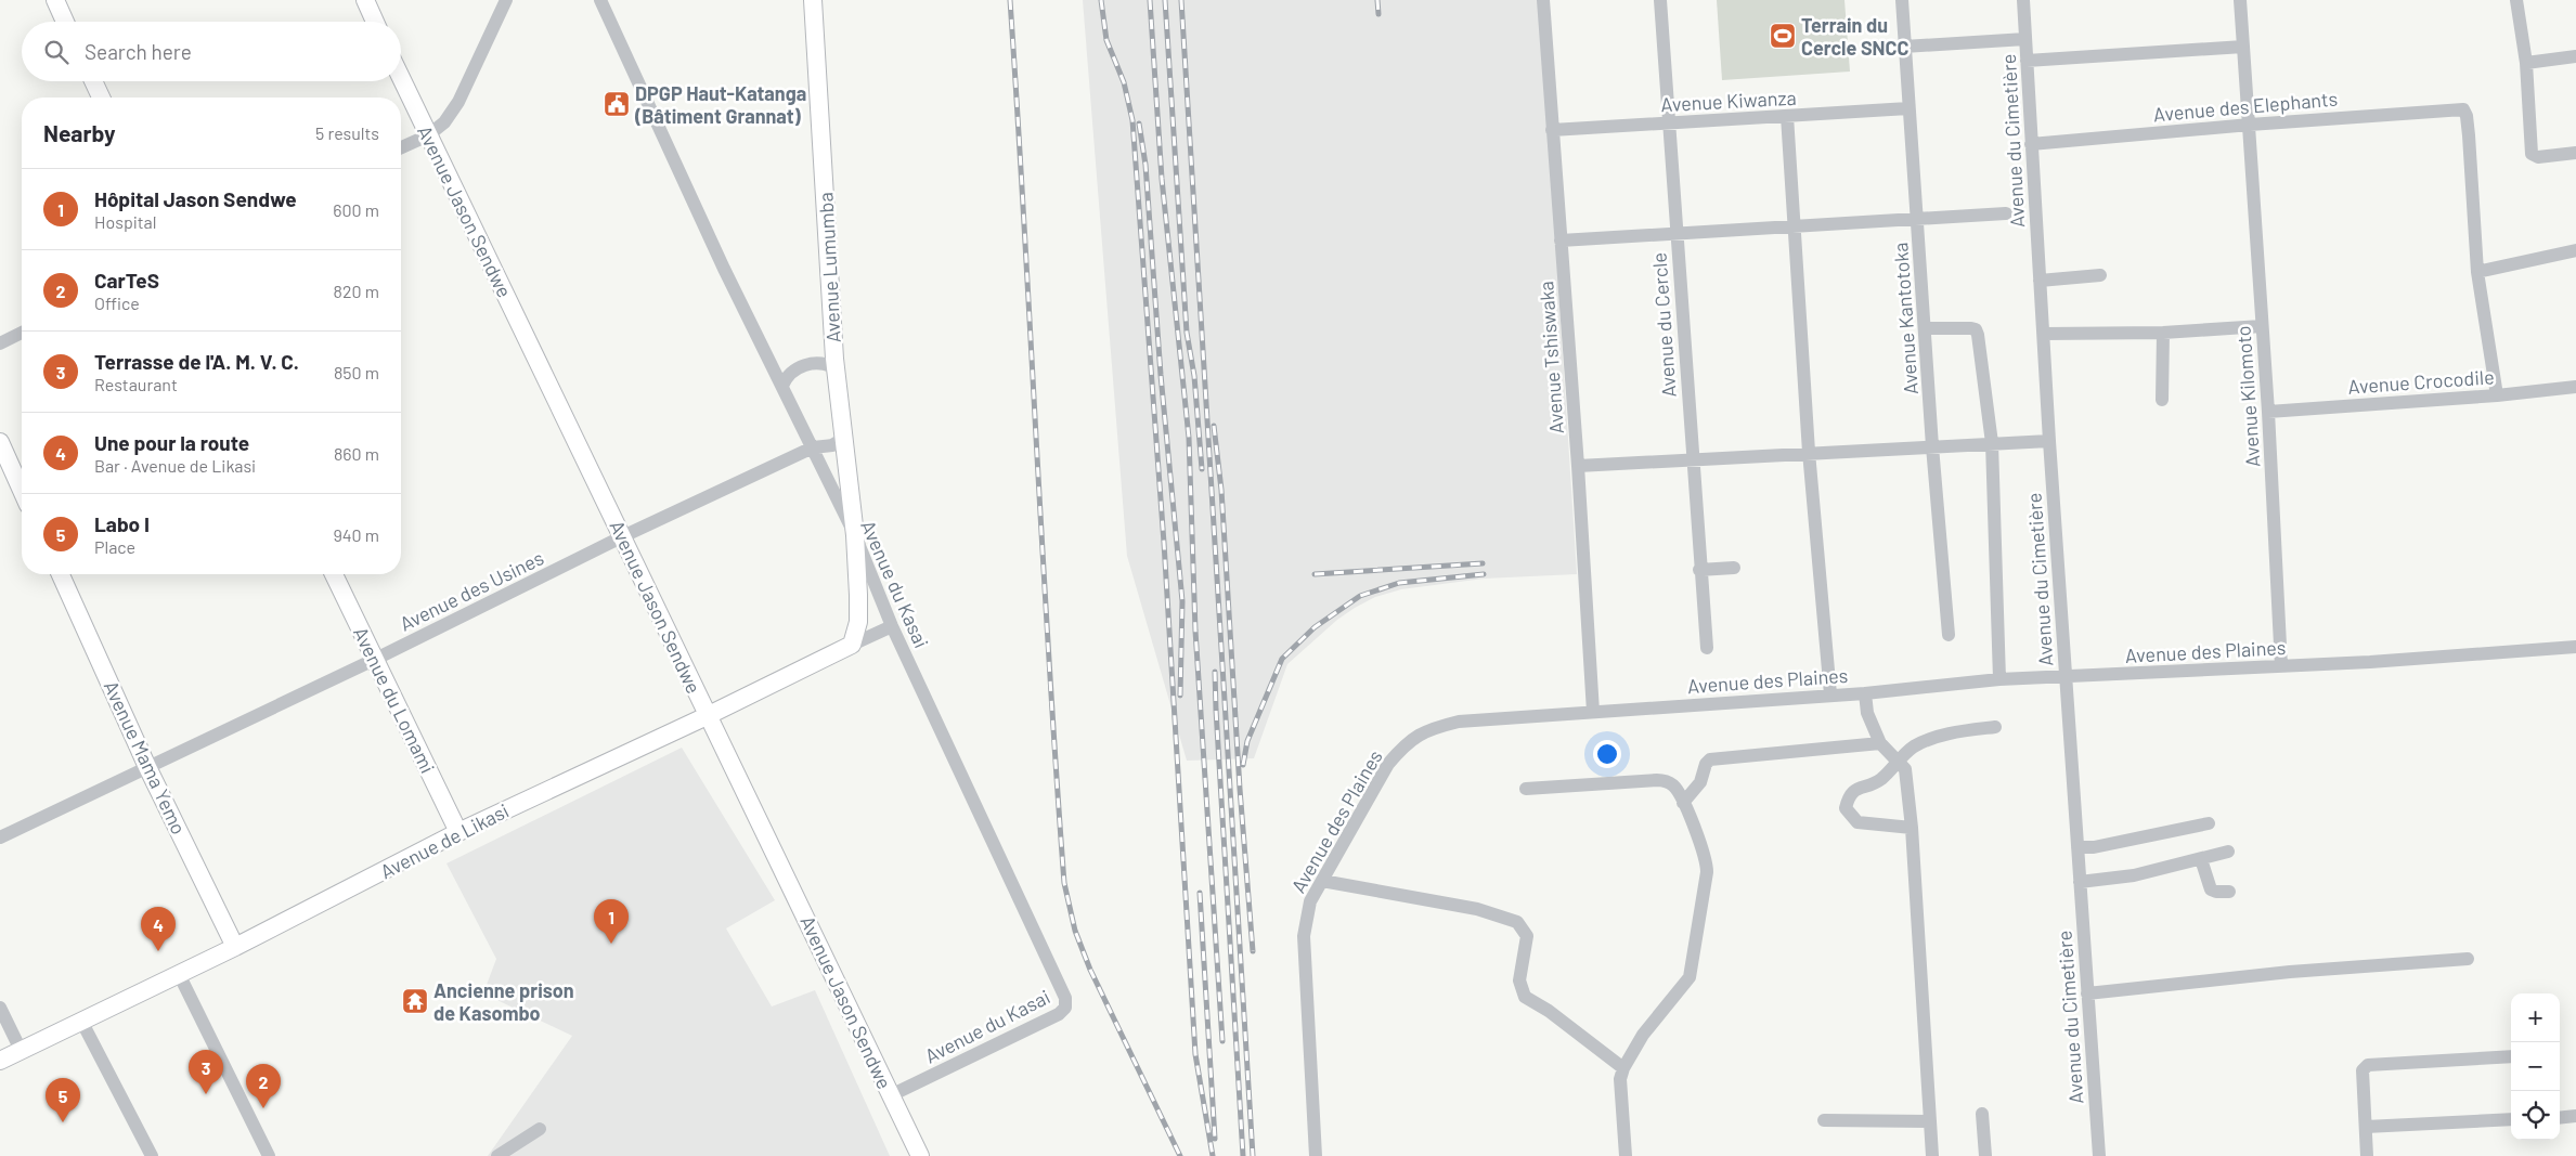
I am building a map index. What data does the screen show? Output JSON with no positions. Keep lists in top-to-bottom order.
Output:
{
  "streets": {
    "main road": [
      "Avenue Jason Sendwe",
      "Avenue Lumumba",
      "Avenue du Lomami",
      "Avenue Mama Yemo",
      "Avenue de Likasi"
    ],
    "street": [
      "Avenue Kiwanza",
      "Avenue des Elephants",
      "Avenue du Cimetière",
      "Avenue Kantotoka",
      "Avenue du Cercle",
      "Avenue Tshiswaka",
      "Avenue Crocodile",
      "Avenue Kilomoto",
      "Avenue du Kasai",
      "Avenue des Usines",
      "Avenue des Plaines"
    ]
  },
  "crossings": [
    ["Avenue Kiwanza", "Avenue Kantotoka"],
    ["Avenue Kiwanza", "Avenue du Cercle"],
    ["Avenue Kiwanza", "Avenue Tshiswaka"],
    ["Avenue des Elephants", "Avenue du Cimetière"],
    ["Avenue des Elephants", "Avenue Kilomoto"],
    ["Avenue du Cimetière", "Avenue des Plaines"],
    ["Avenue Jason Sendwe", "Avenue du Kasai"],
    ["Avenue Jason Sendwe", "Avenue des Usines"],
    ["Avenue Jason Sendwe", "Avenue de Likasi"],
    ["Avenue Lumumba", "Avenue du Kasai"],
    ["Avenue Lumumba", "Avenue des Usines"],
    ["Avenue Lumumba", "Avenue de Likasi"],
    ["Avenue Tshiswaka", "Avenue des Plaines"],
    ["Avenue Crocodile", "Avenue Kilomoto"],
    ["Avenue Kilomoto", "Avenue des Plaines"],
    ["Avenue du Kasai", "Avenue des Usines"],
    ["Avenue du Kasai", "Avenue de Likasi"],
    ["Avenue des Usines", "Avenue du Lomami"],
    ["Avenue des Usines", "Avenue Mama Yemo"],
    ["Avenue du Lomami", "Avenue de Likasi"],
    ["Avenue Mama Yemo", "Avenue de Likasi"]
  ],
  "places": {
    "sports": ["Terrain du Cercle SNCC"],
    "public building": ["DPGP Haut-Katanga (Bâtiment Grannat)"],
    "temple": ["Ancienne prison de Kasombo"]
  },
  "page": {
    "search": "Search here",
    "heading": ["Nearby", "5 results"],
    "list": [
      {
        "mark": "1",
        "name": "Hôpital Jason Sendwe",
        "note": "Hospital",
        "value": "600 m"
      },
      {
        "mark": "2",
        "name": "CarTeS",
        "note": "Office",
        "value": "820 m"
      },
      {
        "mark": "3",
        "name": "Terrasse de l'A. M. V. C.",
        "note": "Restaurant",
        "value": "850 m"
      },
      {
        "mark": "4",
        "name": "Une pour la route",
        "note": "Bar · Avenue de Likasi",
        "value": "860 m"
      },
      {
        "mark": "5",
        "name": "Labo I",
        "note": "Place",
        "value": "940 m"
      }
    ],
    "pins": [
      "1",
      "4",
      "3",
      "2",
      "5"
    ],
    "map_buttons": ["+", "−"]
  }
}
